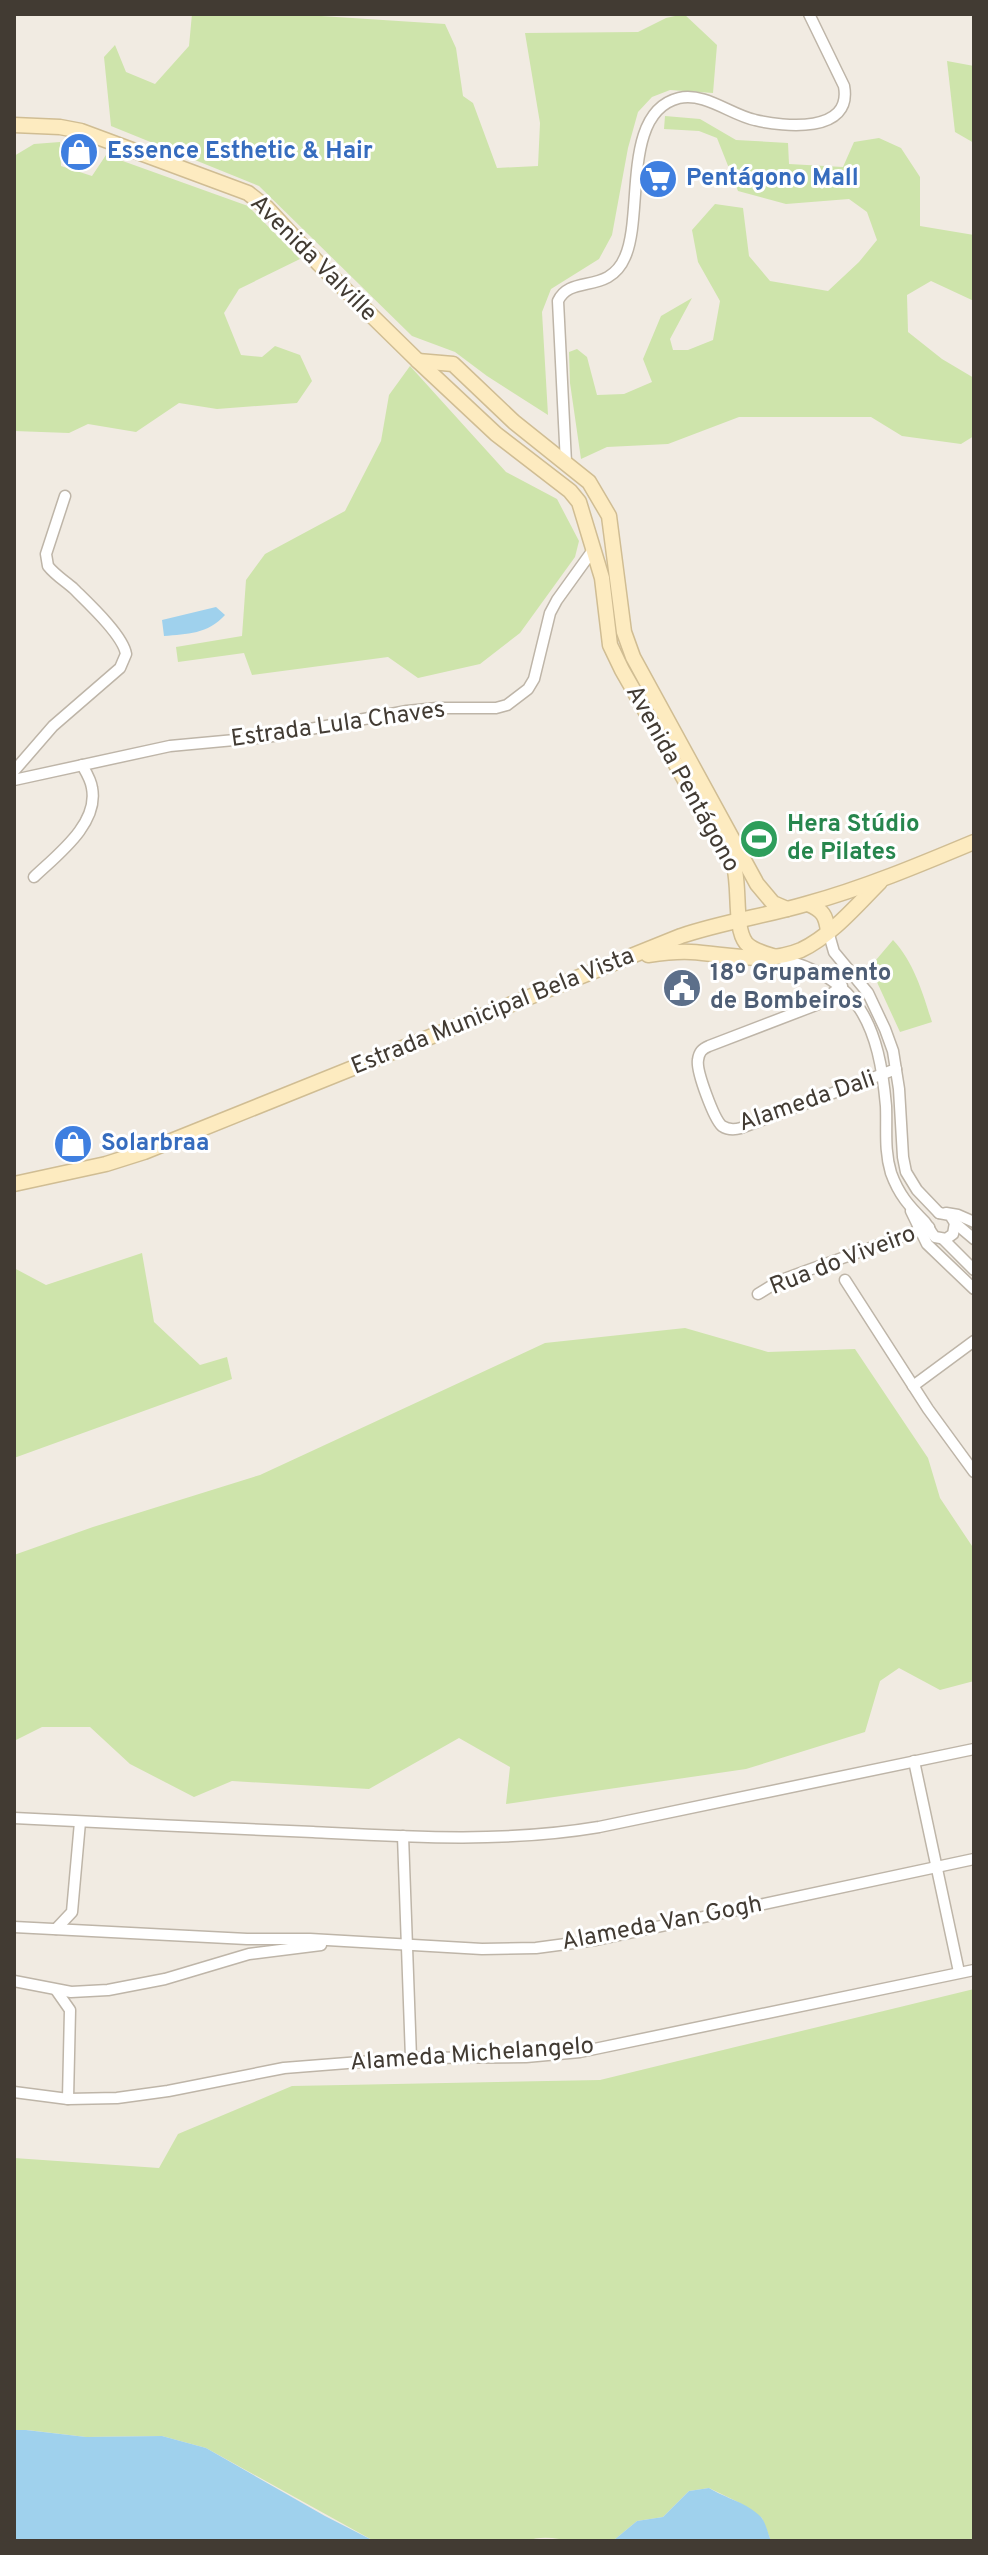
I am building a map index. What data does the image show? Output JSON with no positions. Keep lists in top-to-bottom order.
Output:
{
  "streets": {
    "main road": ["Avenida Valville", "Avenida Pentágono", "Estrada Municipal Bela Vista"],
    "street": [
      "Estrada Lula Chaves",
      "Alameda Dali",
      "Rua do Viveiro",
      "Alameda Van Gogh",
      "Alameda Michelangelo"
    ]
  },
  "crossings": [
    ["Avenida Valville", "Avenida Pentágono"],
    ["Estrada Lula Chaves", "Avenida Pentágono"],
    ["Avenida Pentágono", "Estrada Municipal Bela Vista"]
  ],
  "places": {
    "shop": ["Essence Esthetic & Hair", "Solarbraa"],
    "supermarket": ["Pentágono Mall"],
    "sports": ["Hera Stúdio de Pilates"],
    "public building": ["18º Grupamento de Bombeiros"]
  }
}
